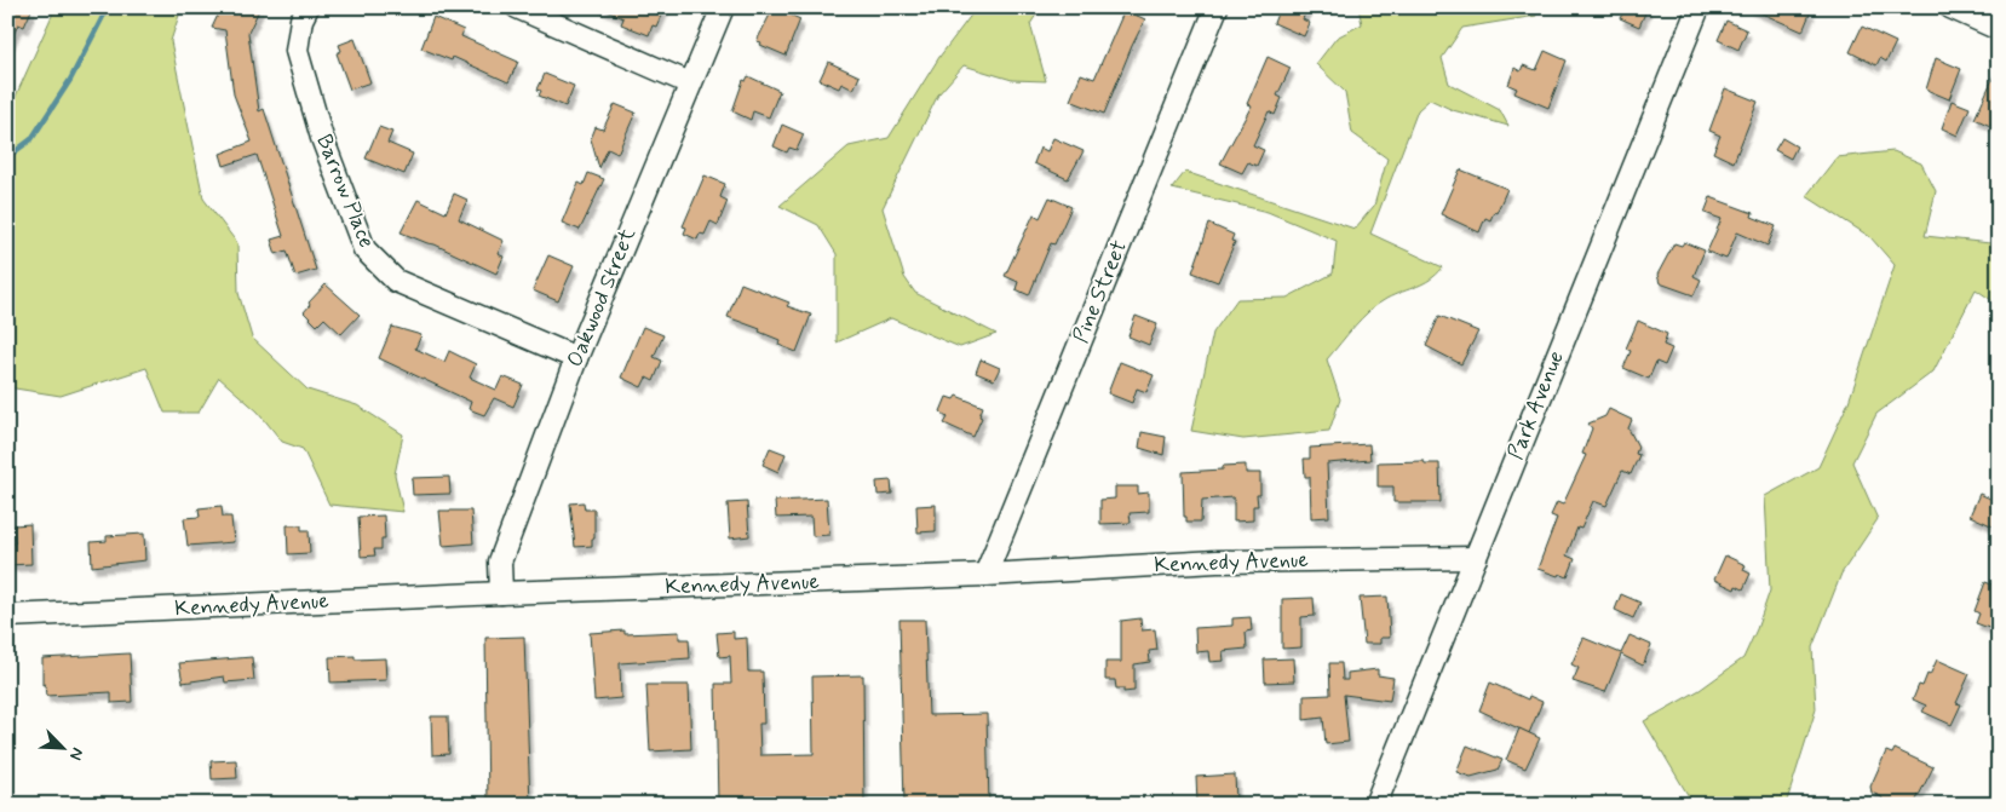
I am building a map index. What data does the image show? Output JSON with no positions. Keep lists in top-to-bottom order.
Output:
{
  "streets": {
    "street": [
      "Barrow Place",
      "Pine Street",
      "Oakwood Street",
      "Park Avenue",
      "Kennedy Avenue"
    ]
  },
  "crossings": [
    ["Barrow Place", "Oakwood Street"],
    ["Pine Street", "Kennedy Avenue"],
    ["Oakwood Street", "Kennedy Avenue"],
    ["Park Avenue", "Kennedy Avenue"]
  ],
  "north": "bottom right"
}
